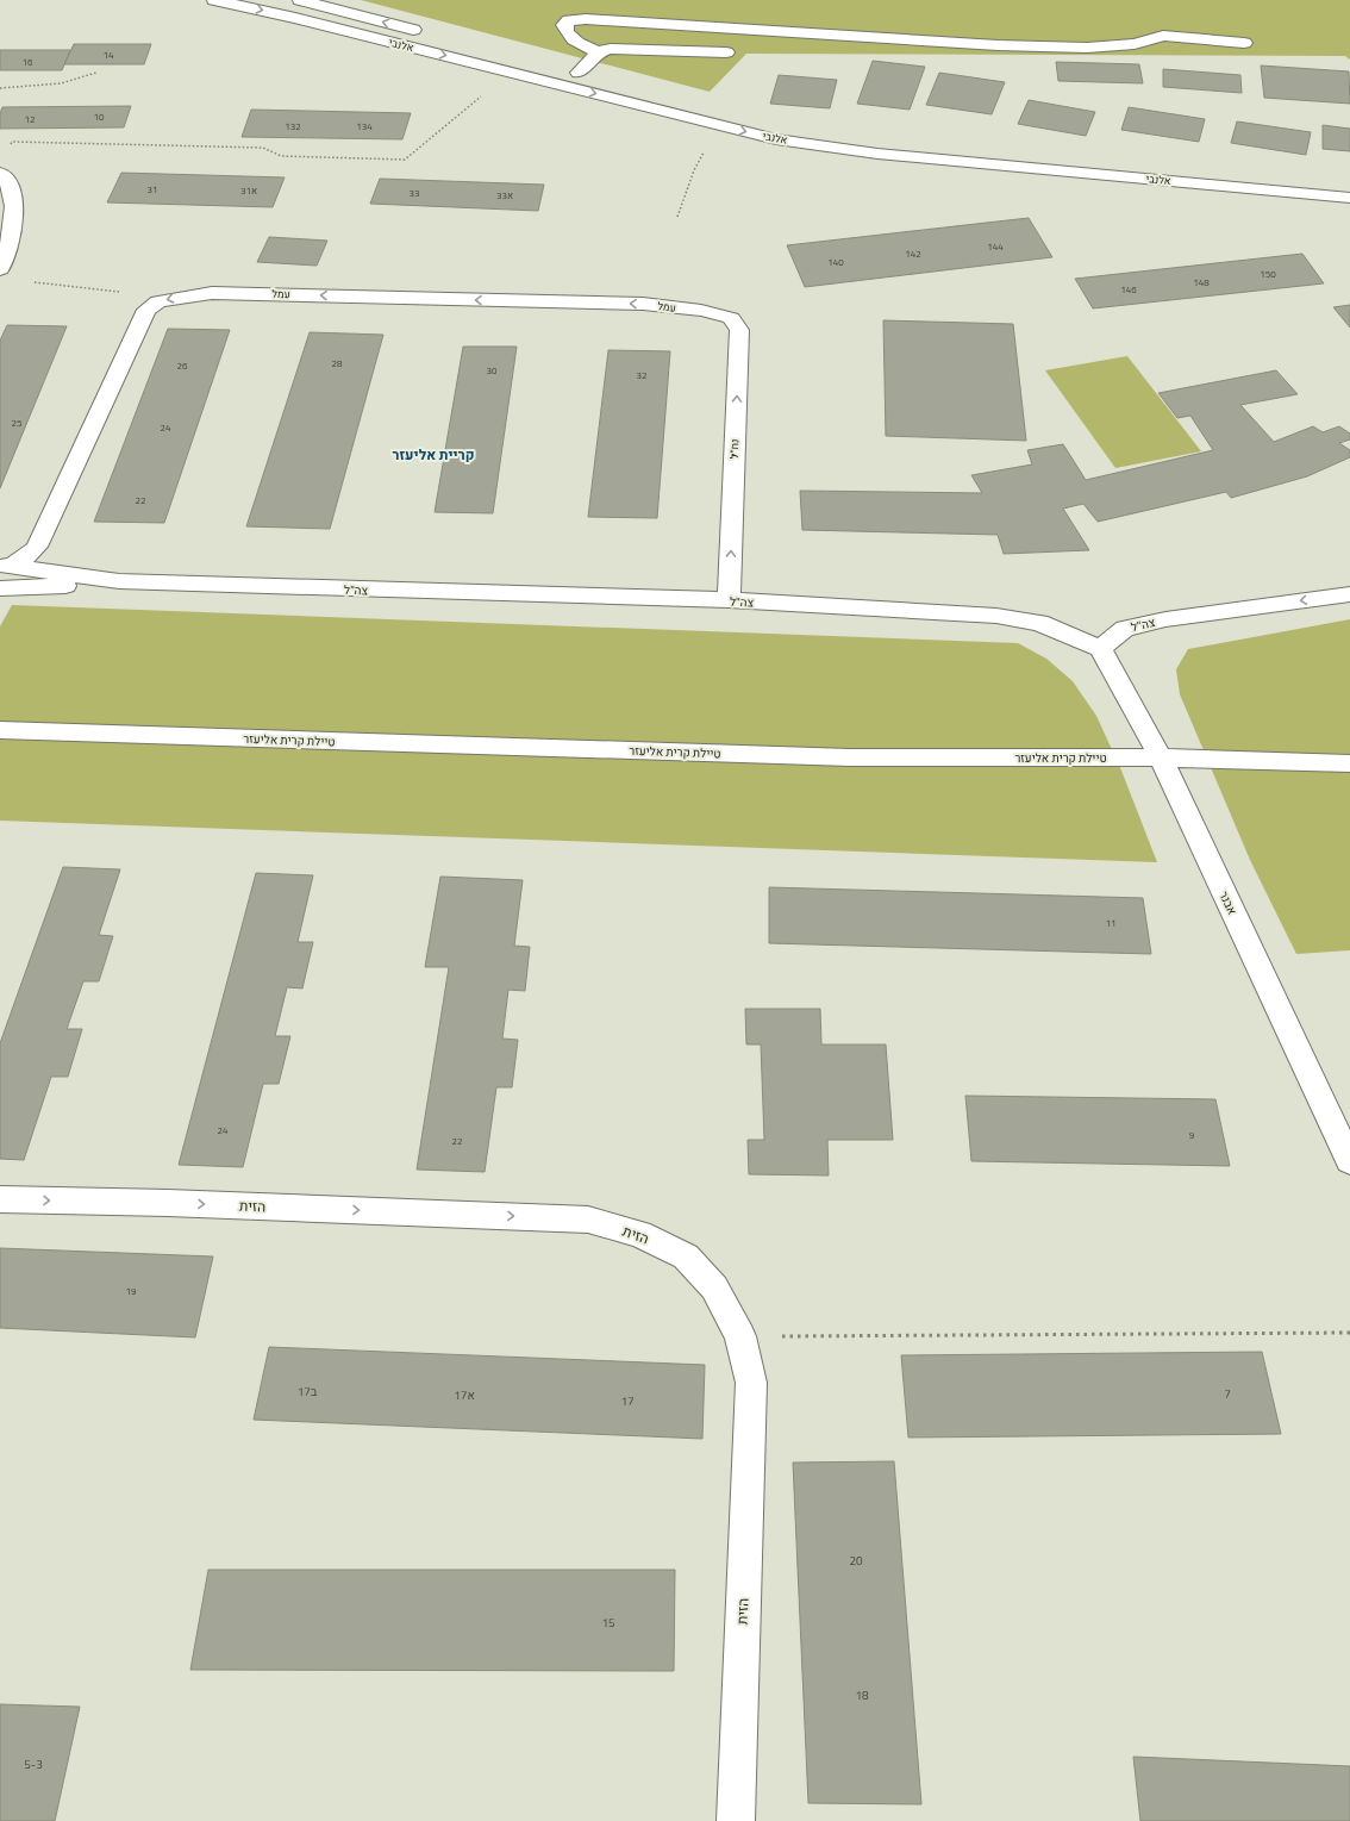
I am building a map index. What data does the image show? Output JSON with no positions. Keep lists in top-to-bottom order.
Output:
{
  "streets": {
    "street": [
      "אלנבי",
      "עמל",
      "נח\"ל",
      "צה\"ל",
      "טיילת קרית אליעזר",
      "אבנר",
      "הזית"
    ]
  },
  "crossings": [
    ["עמל", "נח\"ל"],
    ["נח\"ל", "צה\"ל"],
    ["צה\"ל", "אבנר"],
    ["טיילת קרית אליעזר", "אבנר"]
  ],
  "one_way": ["עמל", "נח\"ל", "הזית"],
  "districts": ["קריית אליעזר"],
  "house_numbers": [
    "14",
    "16",
    "10",
    "12",
    "132",
    "134",
    "31",
    "31א",
    "33",
    "33א",
    "144",
    "142",
    "140",
    "150",
    "148",
    "146",
    "28",
    "26",
    "30",
    "32",
    "25",
    "24",
    "22",
    "11",
    "24",
    "9",
    "22",
    "19",
    "17ב",
    "7",
    "17א",
    "17",
    "20",
    "15",
    "18",
    "5-3"
  ]
}
